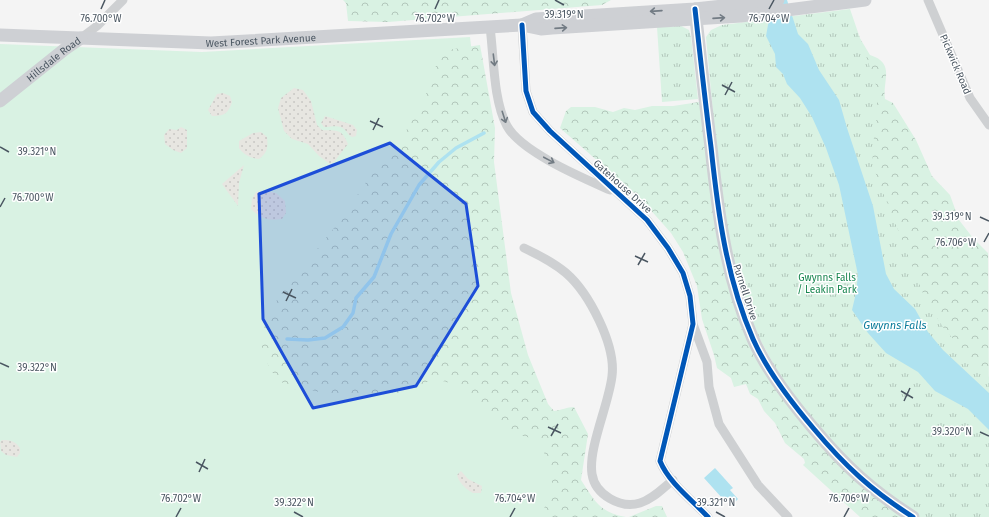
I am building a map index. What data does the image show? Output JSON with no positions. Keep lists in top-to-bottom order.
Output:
{
  "streets": {
    "main road": ["West Forest Park Avenue", "Hillsdale Road", "Purnell Drive"],
    "street": ["Pickwick Road", "Gatehouse Drive"]
  },
  "crossings": [
    ["West Forest Park Avenue", "Hillsdale Road"],
    ["West Forest Park Avenue", "Gatehouse Drive"],
    ["West Forest Park Avenue", "Purnell Drive"]
  ],
  "water": ["Gwynns Falls"],
  "parks": ["Gwynns Falls / Leakin Park"],
  "coordinates": [
    "39.319°N",
    "76.700°W",
    "76.702°W",
    "76.704°W",
    "39.321°N",
    "76.706°W",
    "39.322°N",
    "39.320°N"
  ]
}
